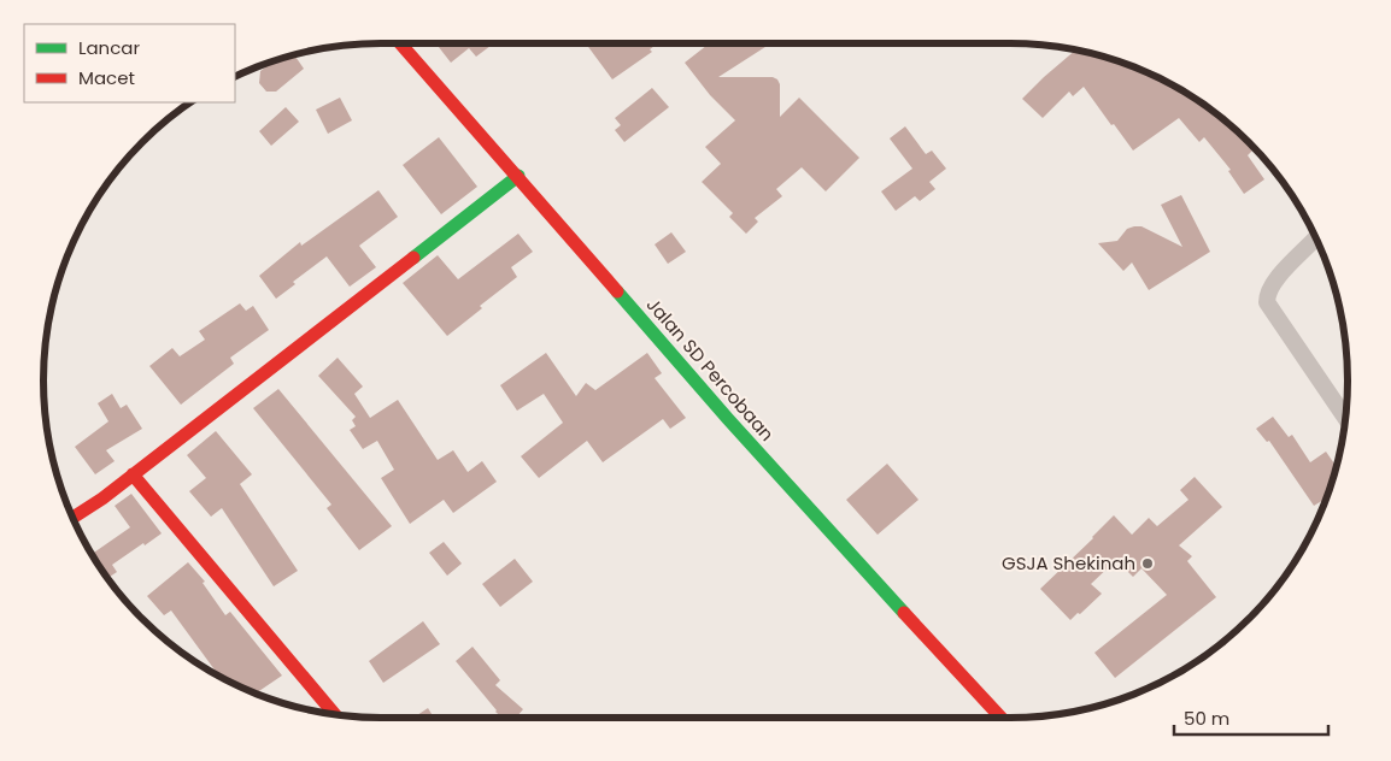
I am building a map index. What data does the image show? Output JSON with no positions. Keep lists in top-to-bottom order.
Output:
{
  "streets": {
    "street": ["Jalan SD Percobaan"]
  },
  "places": ["GSJA Shekinah"],
  "legend": ["Lancar", "Macet"],
  "scale_bar": "50 m"
}
